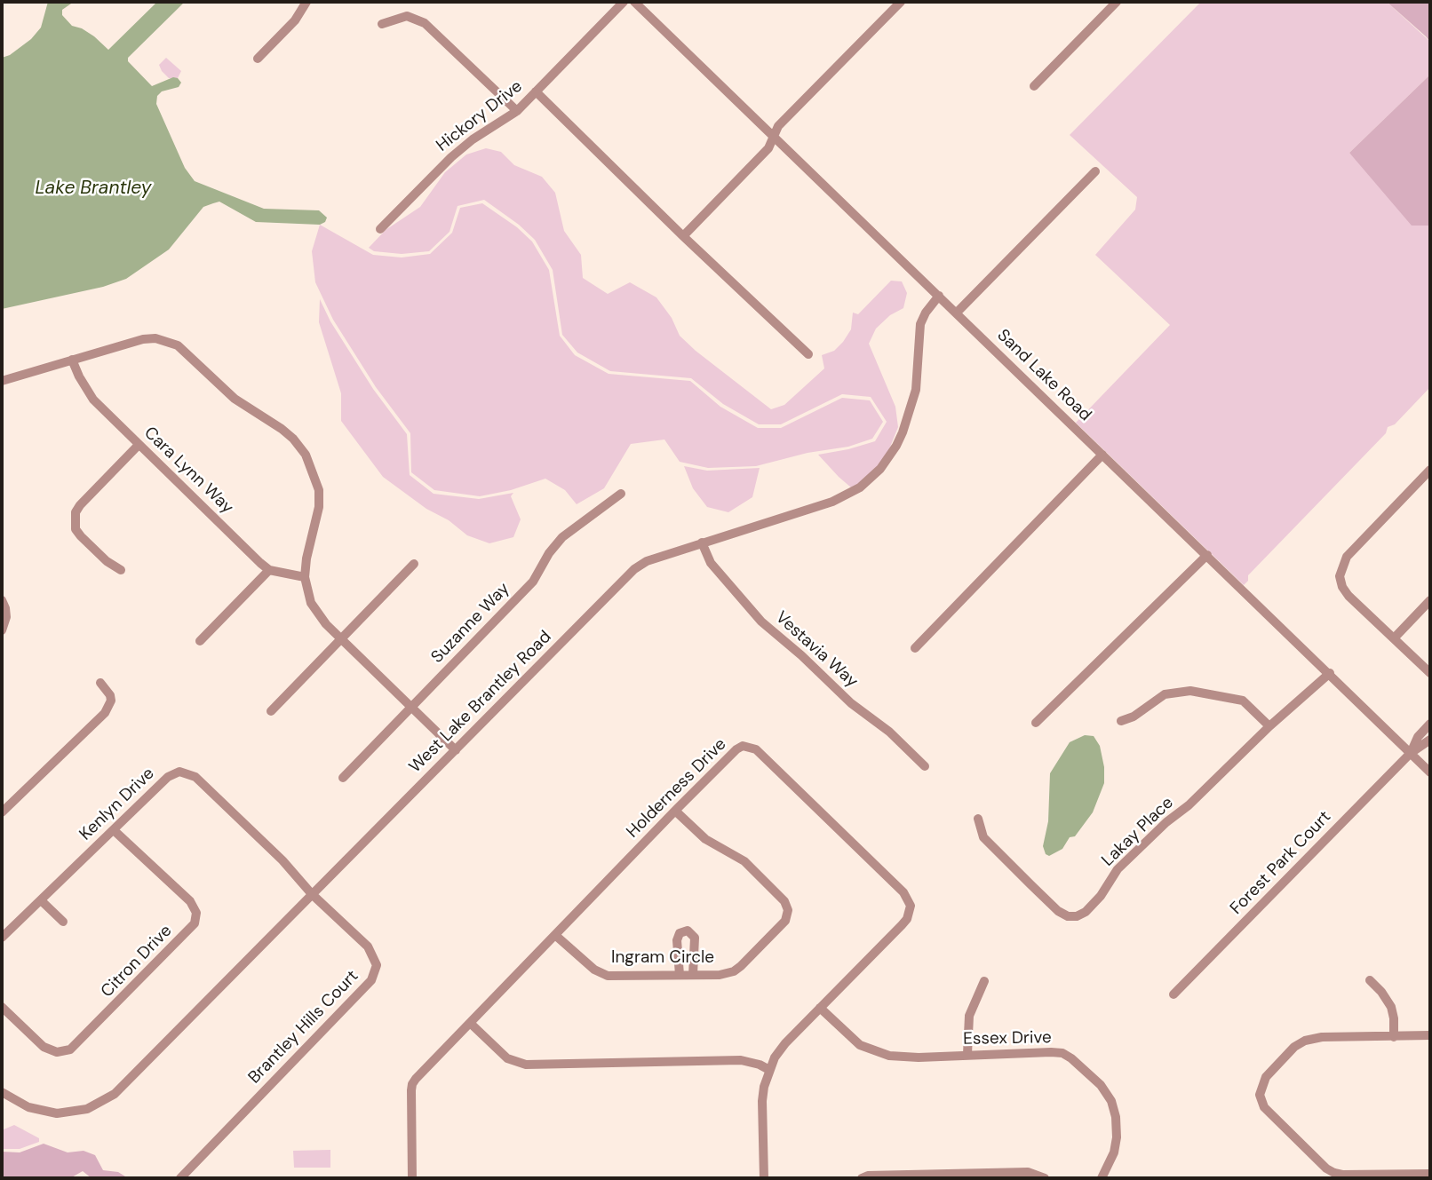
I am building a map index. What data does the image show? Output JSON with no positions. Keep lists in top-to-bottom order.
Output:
{
  "streets": {
    "street": [
      "Hickory Drive",
      "Sand Lake Road",
      "Cara Lynn Way",
      "Suzanne Way",
      "Vestavia Way",
      "West Lake Brantley Road",
      "Holderness Drive",
      "Kenlyn Drive",
      "Lakay Place",
      "Forest Park Court",
      "Ingram Circle",
      "Citron Drive",
      "Brantley Hills Court",
      "Essex Drive"
    ]
  },
  "crossings": [
    ["Sand Lake Road", "West Lake Brantley Road"],
    ["Sand Lake Road", "Lakay Place"],
    ["Sand Lake Road", "Forest Park Court"],
    ["Vestavia Way", "West Lake Brantley Road"],
    ["West Lake Brantley Road", "Kenlyn Drive"],
    ["West Lake Brantley Road", "Brantley Hills Court"],
    ["Holderness Drive", "Ingram Circle"],
    ["Holderness Drive", "Essex Drive"],
    ["Kenlyn Drive", "Citron Drive"],
    ["Kenlyn Drive", "Brantley Hills Court"]
  ],
  "water": ["Lake Brantley"]
}
